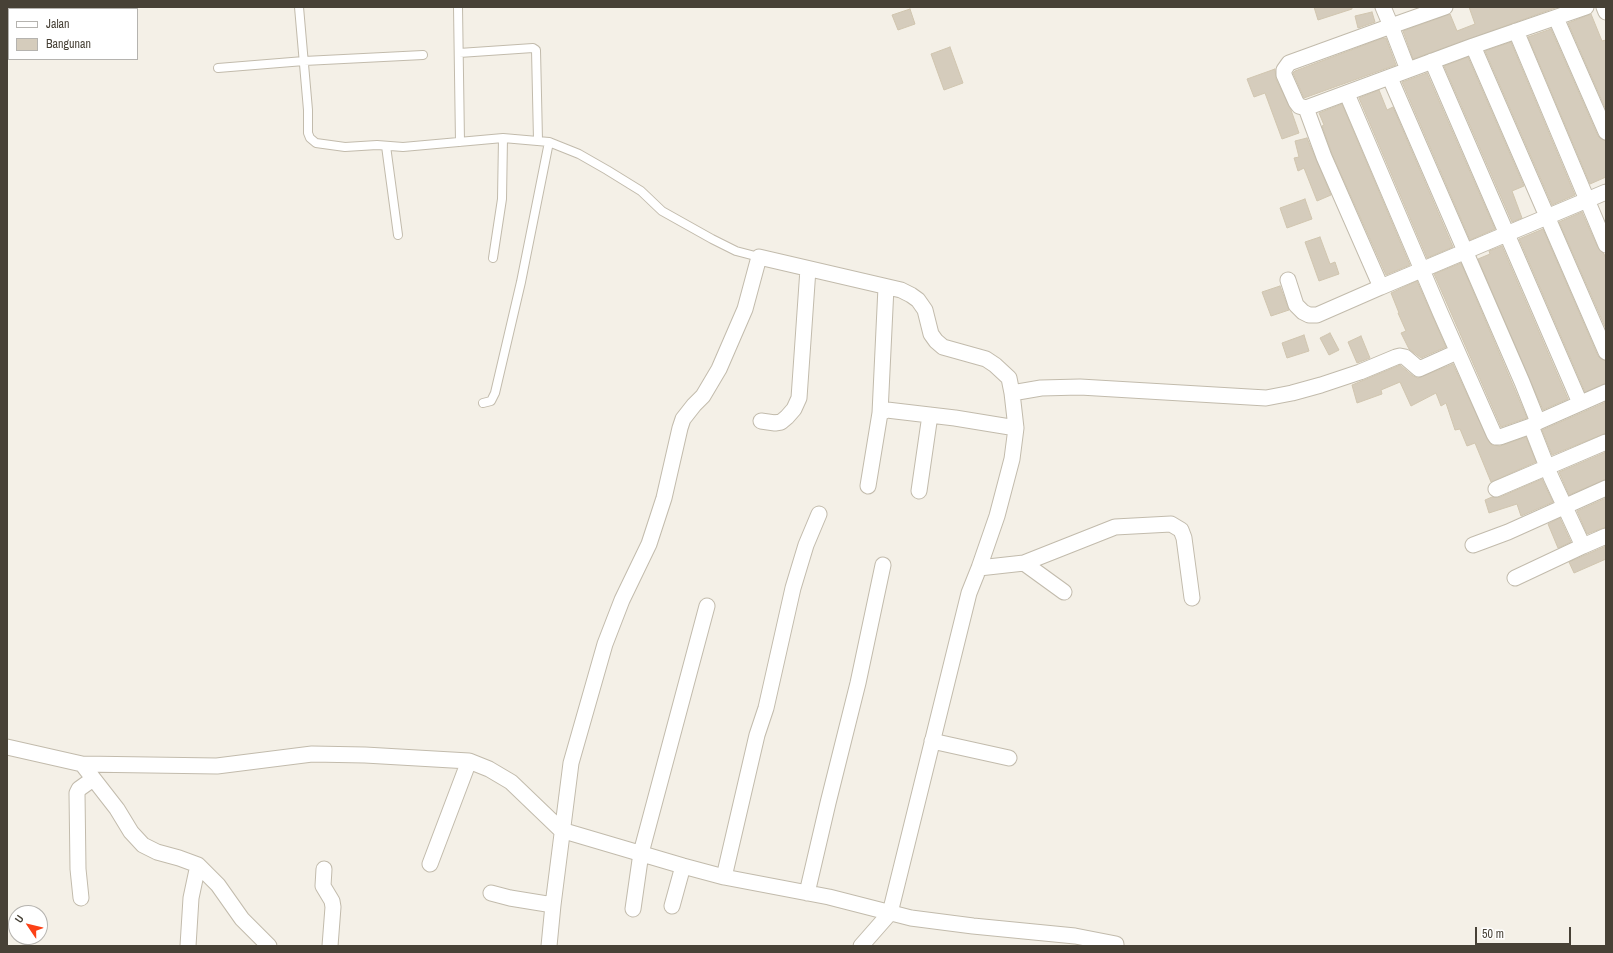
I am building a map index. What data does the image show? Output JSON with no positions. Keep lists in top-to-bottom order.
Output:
{
  "legend": ["Jalan", "Bangunan"],
  "scale_bar": "50 m",
  "north": "top left"
}
